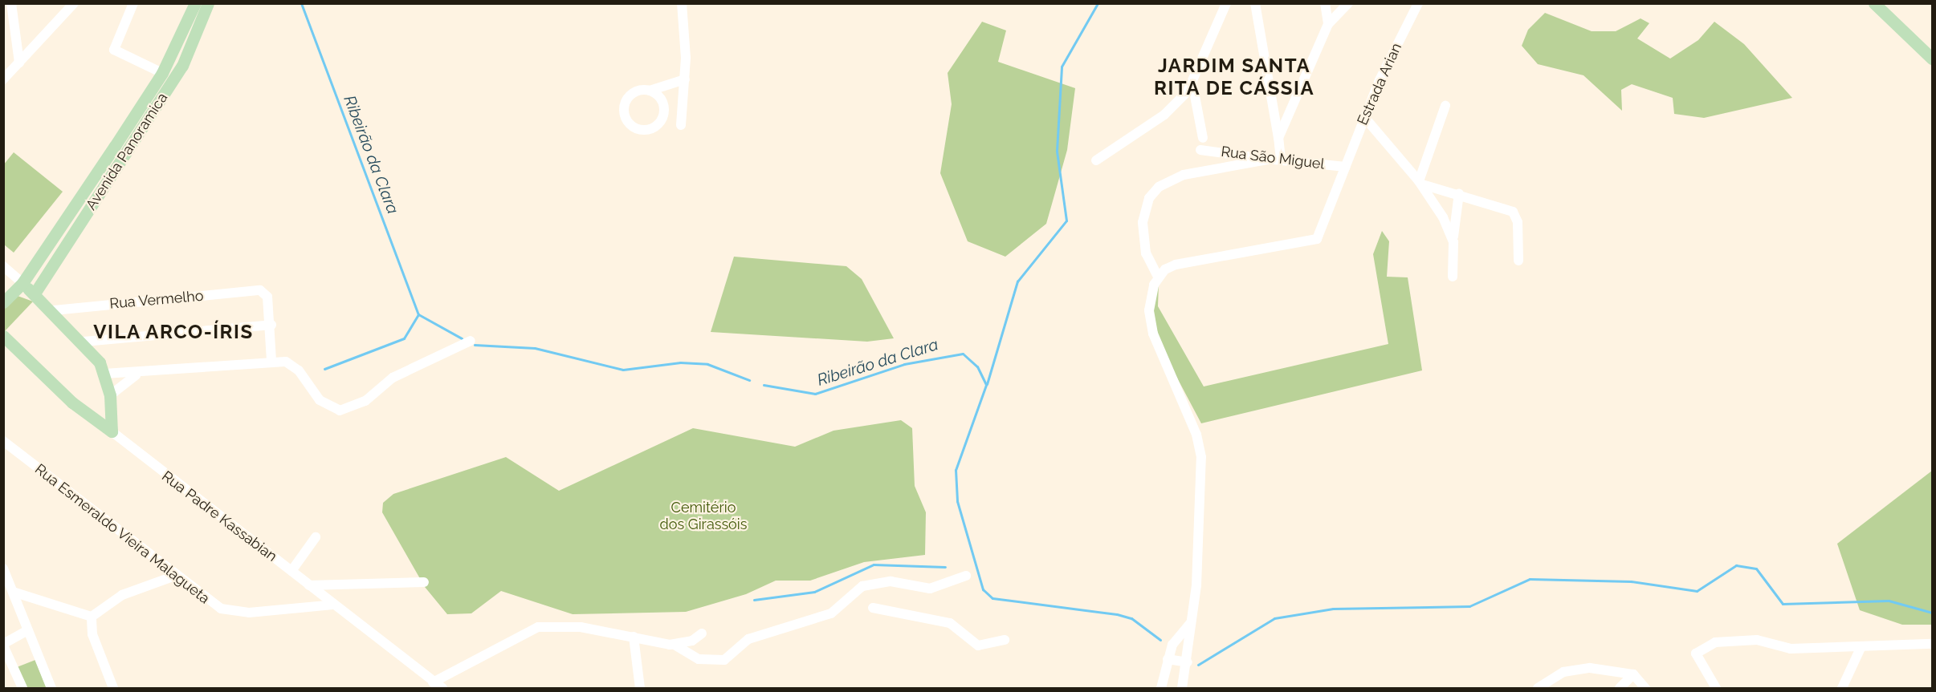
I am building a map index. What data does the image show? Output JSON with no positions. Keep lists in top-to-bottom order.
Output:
{
  "streets": {
    "main road": ["Avenida Panoramica", "Rua Padre Kassabian"],
    "street": [
      "Estrada Arian",
      "Rua São Miguel",
      "Rua Vermelho",
      "Rua Esmeraldo Vieira Malagueta"
    ]
  },
  "crossings": [
    ["Estrada Arian", "Rua São Miguel"],
    ["Rua Padre Kassabian", "Rua Esmeraldo Vieira Malagueta"]
  ],
  "districts": ["JARDIM SANTA RITA DE CÁSSIA", "VILA ARCO-ÍRIS"],
  "water": ["Ribeirão da Clara"],
  "parks": ["Cemitério dos Girassóis"]
}
